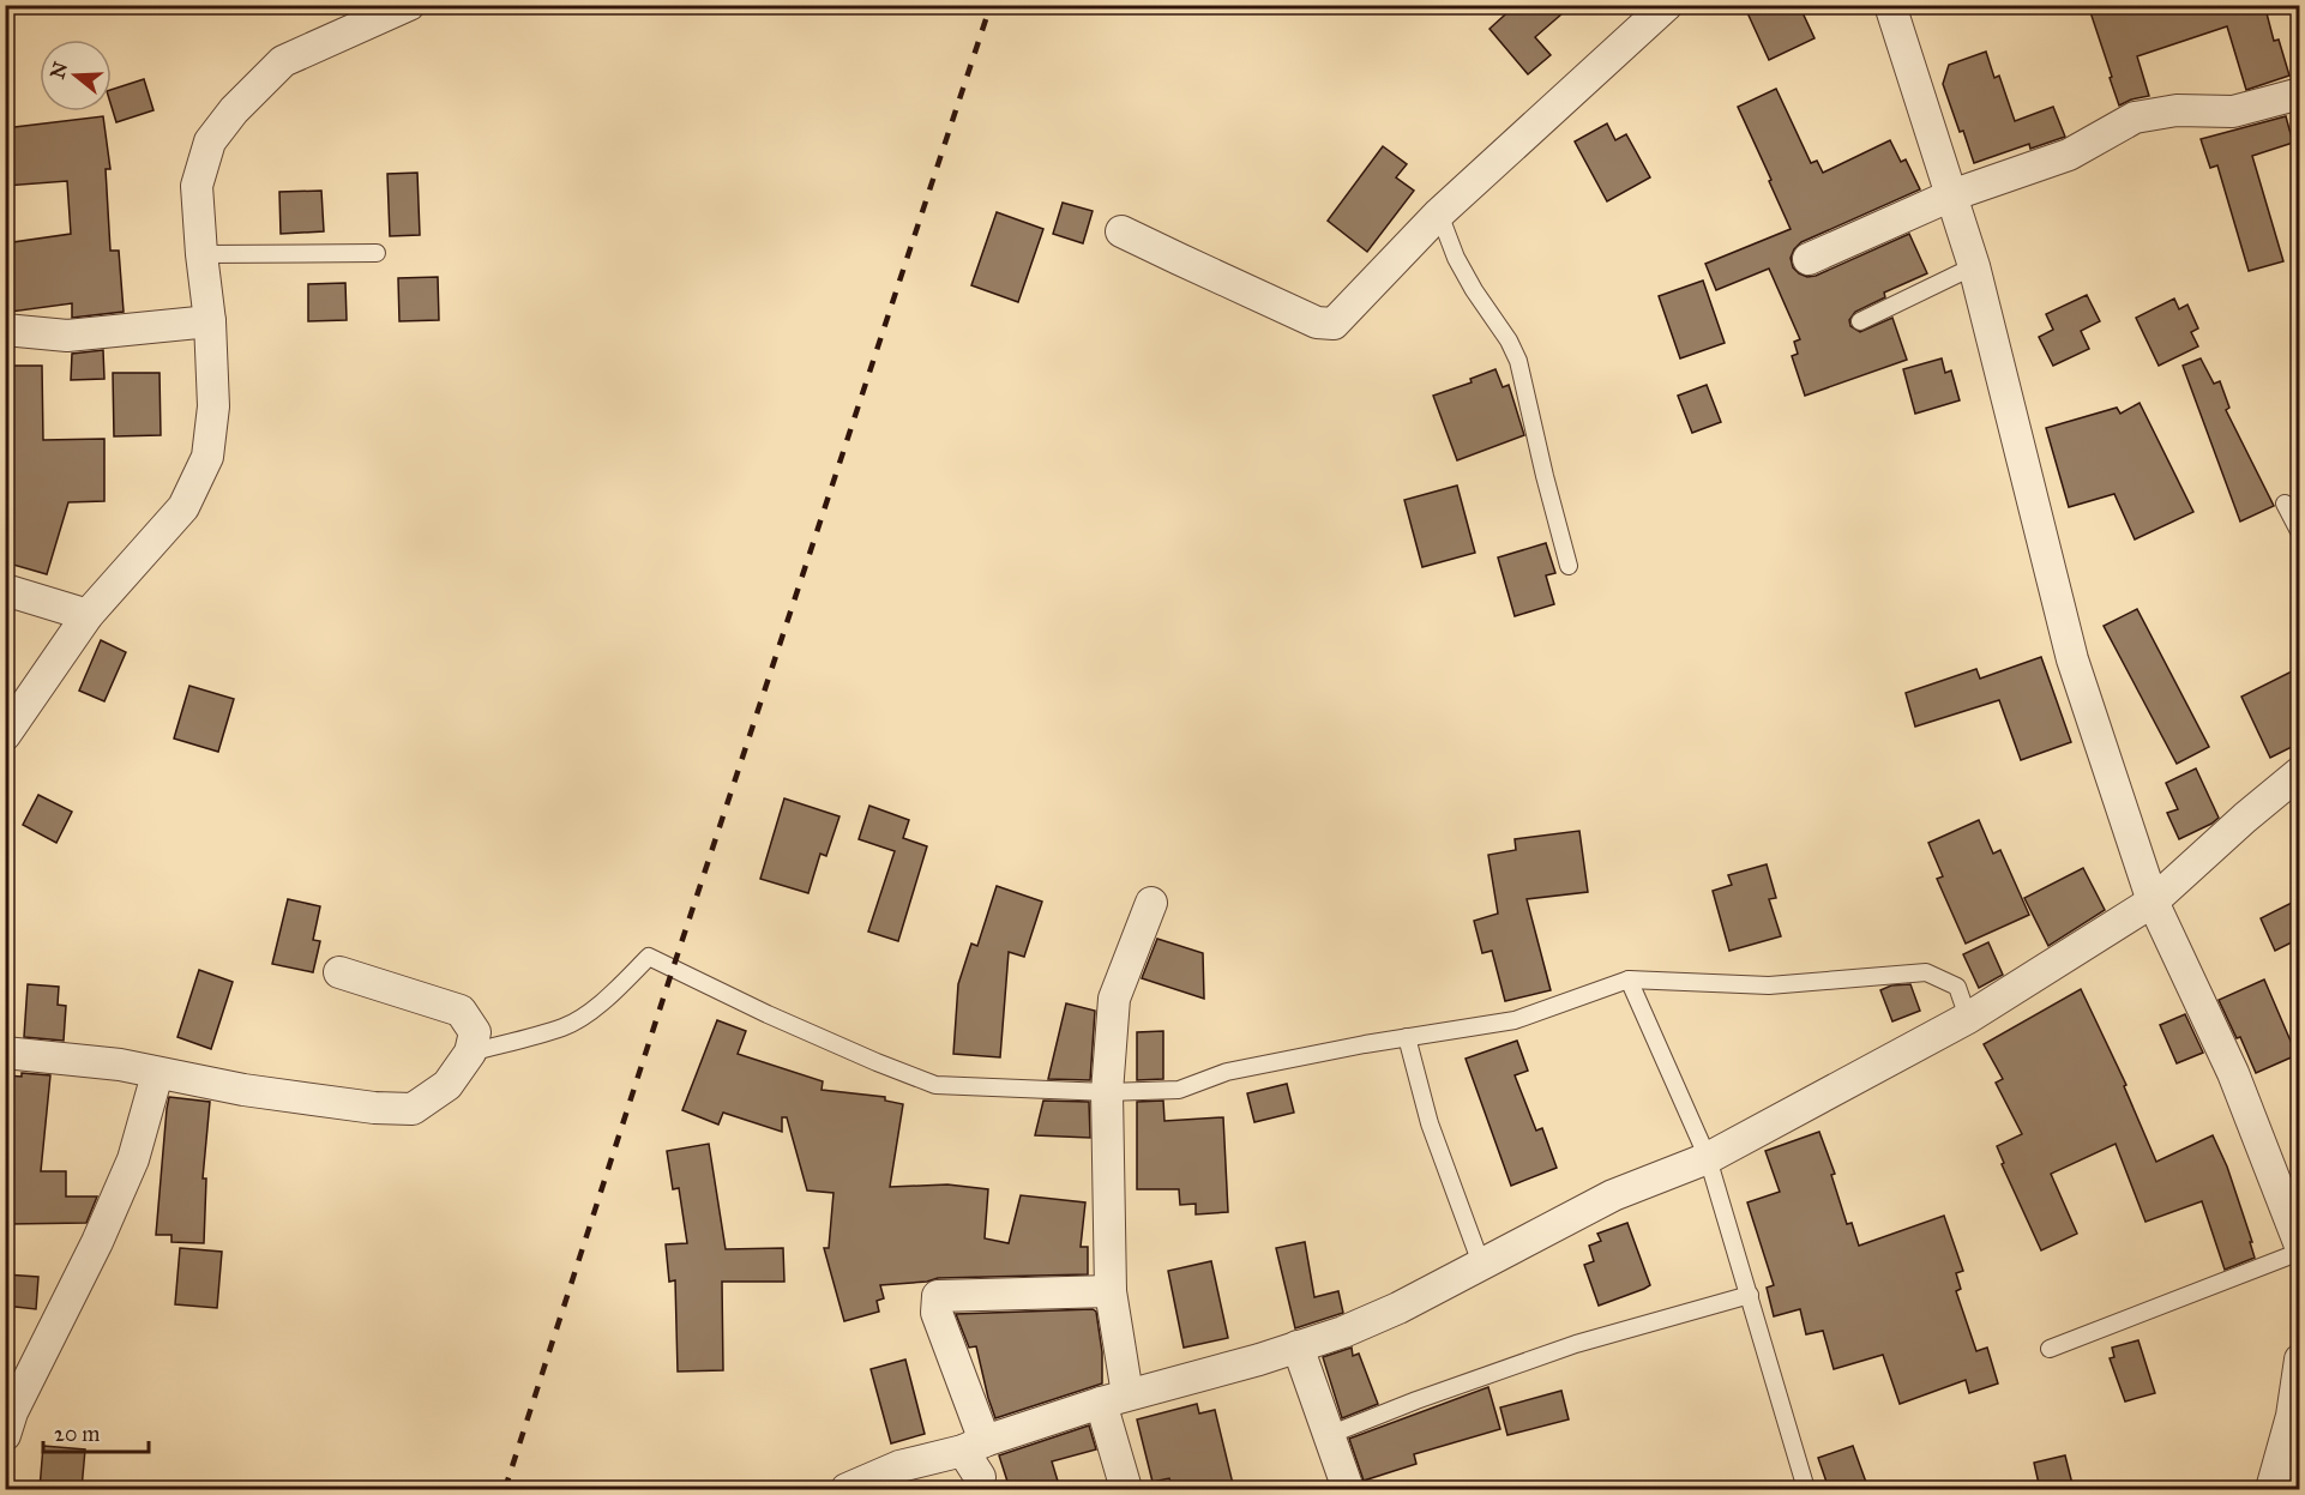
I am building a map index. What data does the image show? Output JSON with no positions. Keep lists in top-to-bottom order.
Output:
{
  "scale_bar": "20 m",
  "north": "left"
}
